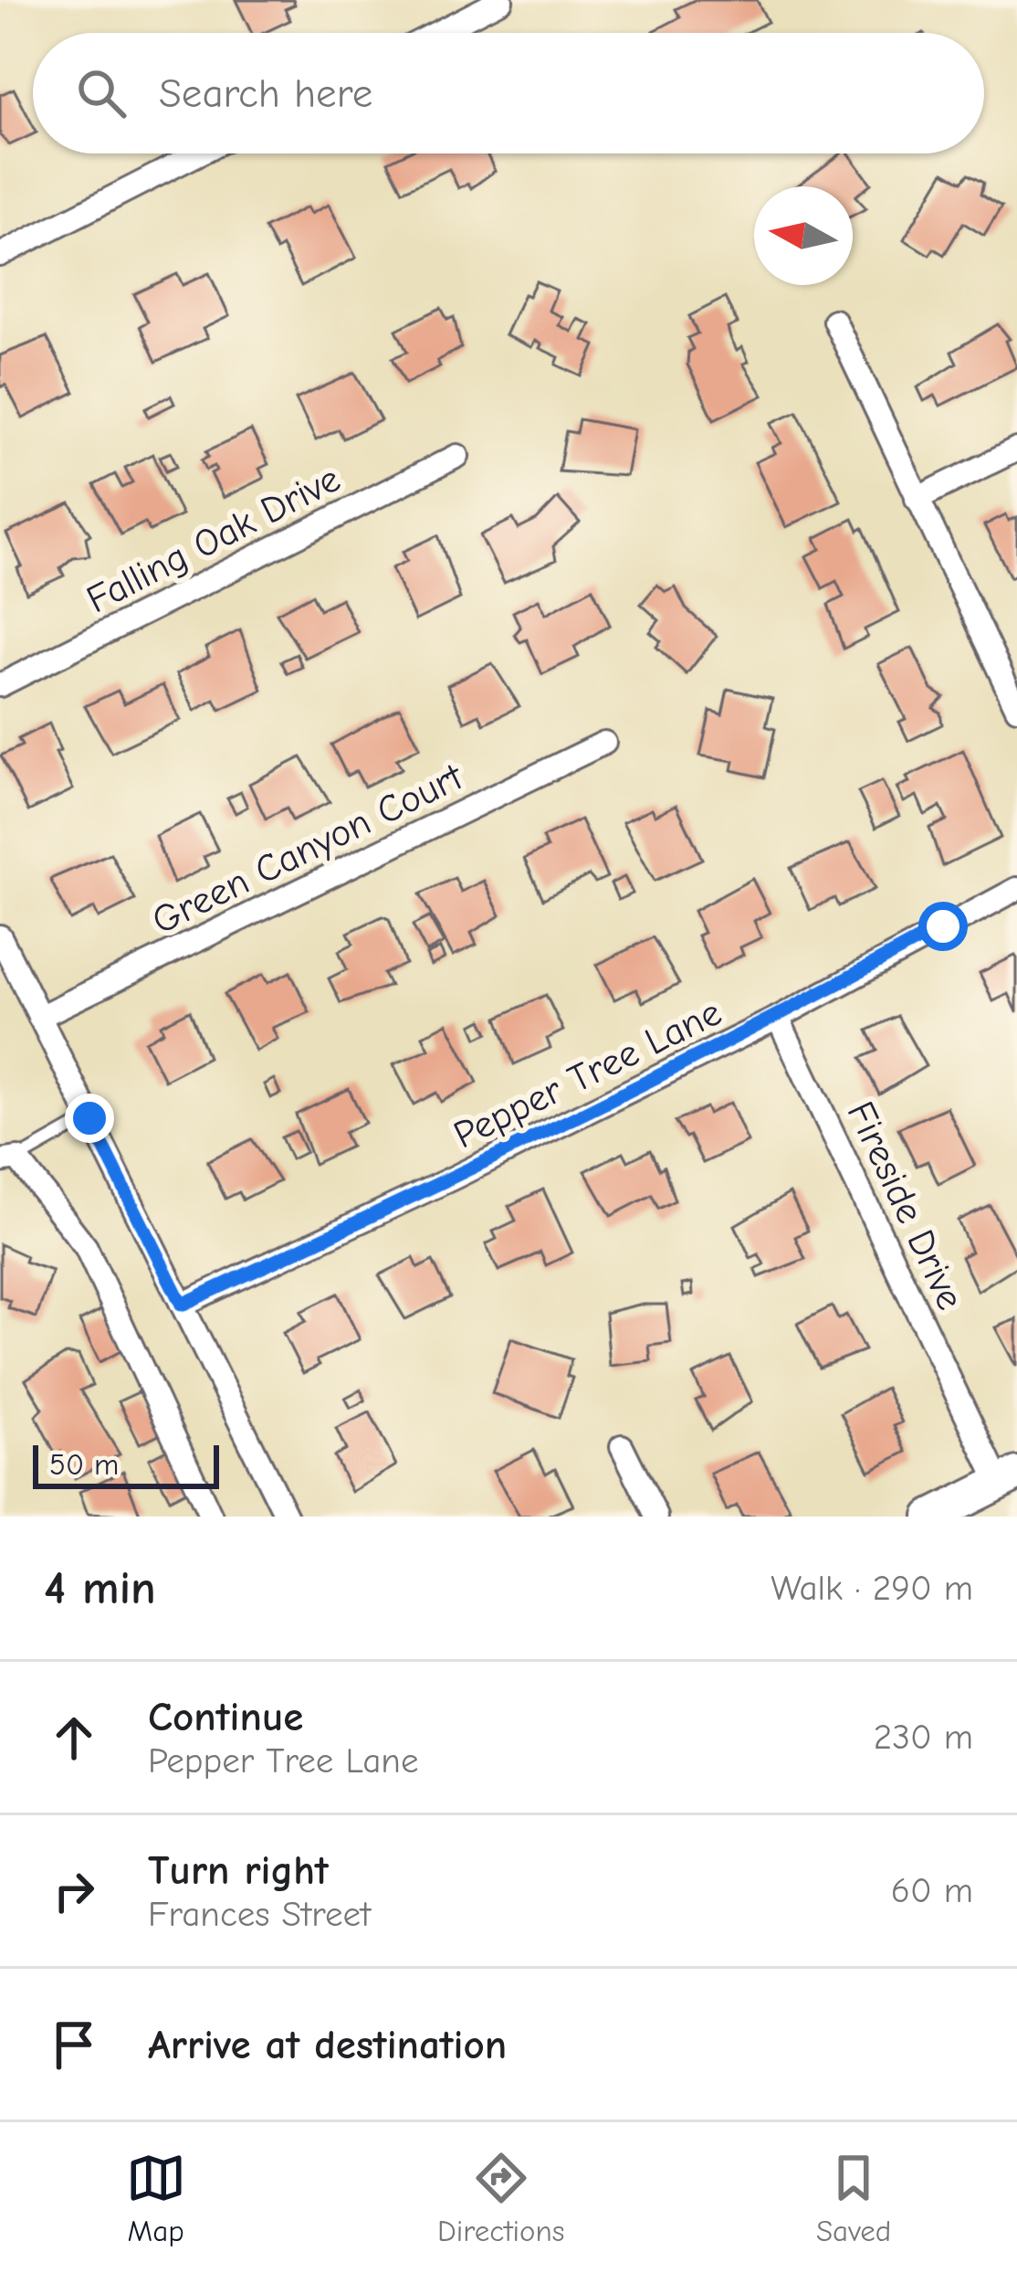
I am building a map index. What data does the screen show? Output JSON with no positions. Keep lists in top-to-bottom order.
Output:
{
  "streets": {
    "street": [
      "Falling Oak Drive",
      "Green Canyon Court",
      "Pepper Tree Lane",
      "Fireside Drive"
    ]
  },
  "crossings": [
    ["Pepper Tree Lane", "Fireside Drive"]
  ],
  "scale_bar": "50 m",
  "north": "left",
  "page": {
    "search": "Search here",
    "scale": "50 m",
    "heading": ["4 min", "Walk · 290 m"],
    "list": [
      ["Continue", "Pepper Tree Lane", "230 m"],
      ["Turn right", "Frances Street", "60 m"],
      "Arrive at destination"
    ],
    "nav": ["Map", "Directions", "Saved"]
  }
}
